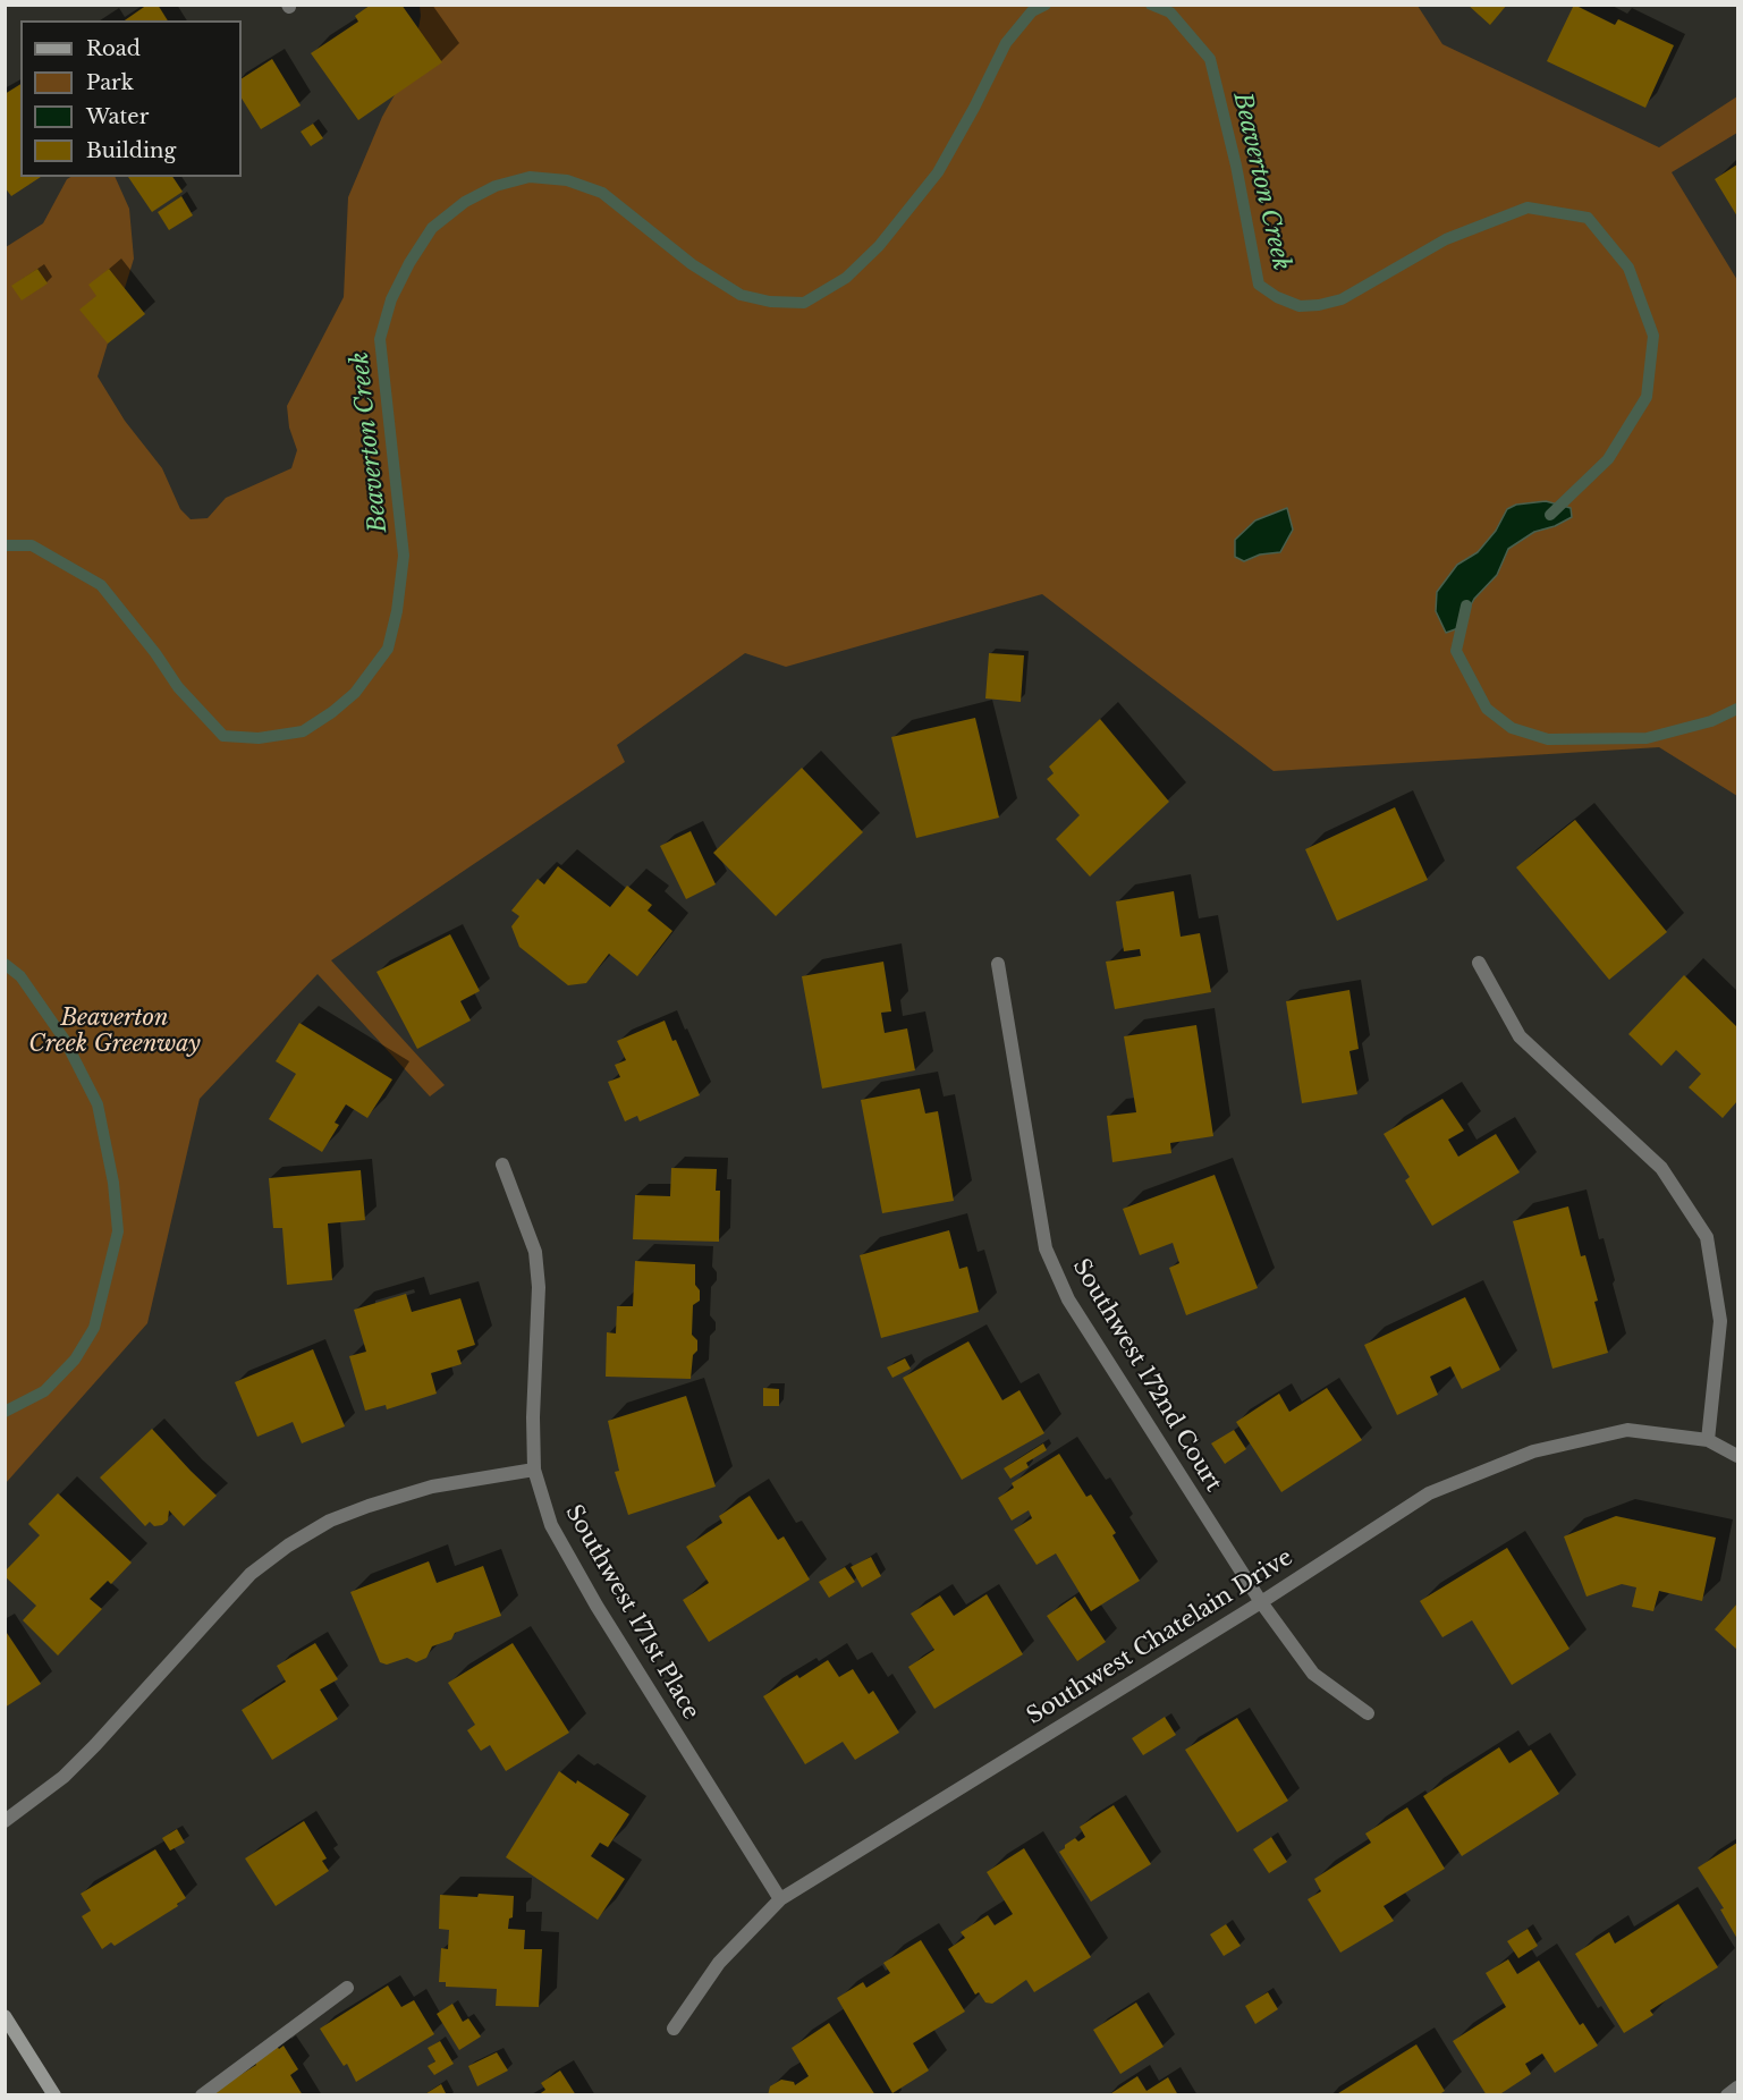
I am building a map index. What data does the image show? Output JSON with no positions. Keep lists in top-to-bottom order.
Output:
{
  "streets": {
    "street": ["Southwest 172nd Court", "Southwest 171st Place", "Southwest Chatelain Drive"]
  },
  "crossings": [
    ["Southwest 172nd Court", "Southwest Chatelain Drive"],
    ["Southwest 171st Place", "Southwest Chatelain Drive"]
  ],
  "water": ["Beaverton Creek"],
  "parks": ["Beaverton Creek Greenway"],
  "legend": [
    "Road",
    "Park",
    "Water",
    "Building"
  ]
}
